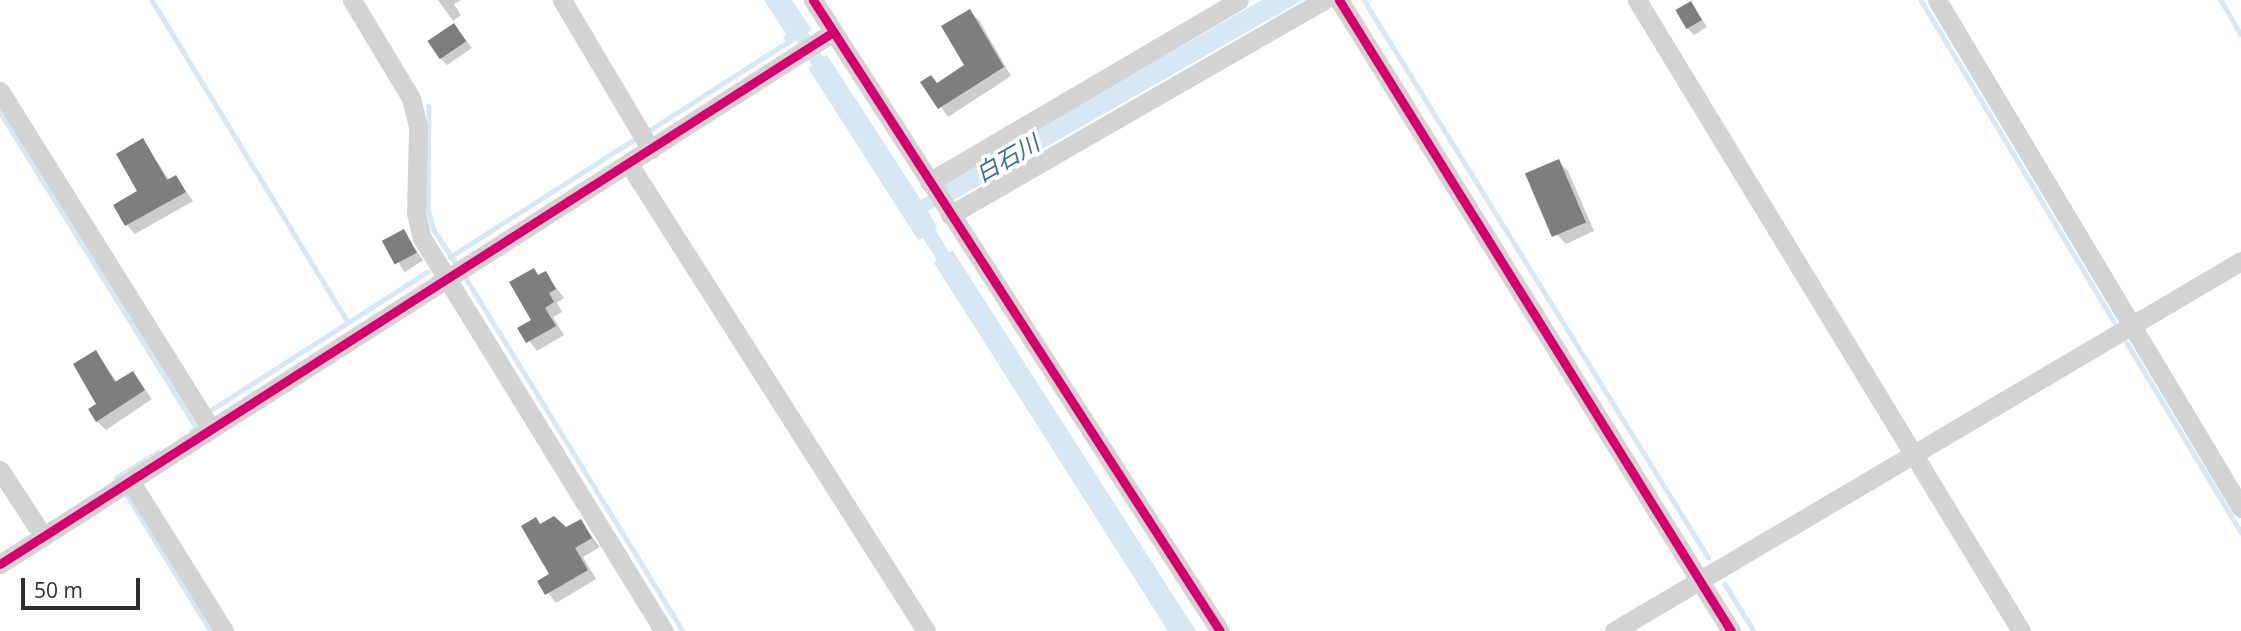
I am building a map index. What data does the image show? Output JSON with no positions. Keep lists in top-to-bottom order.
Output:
{
  "water": ["白石川"],
  "scale_bar": "50 m"
}
